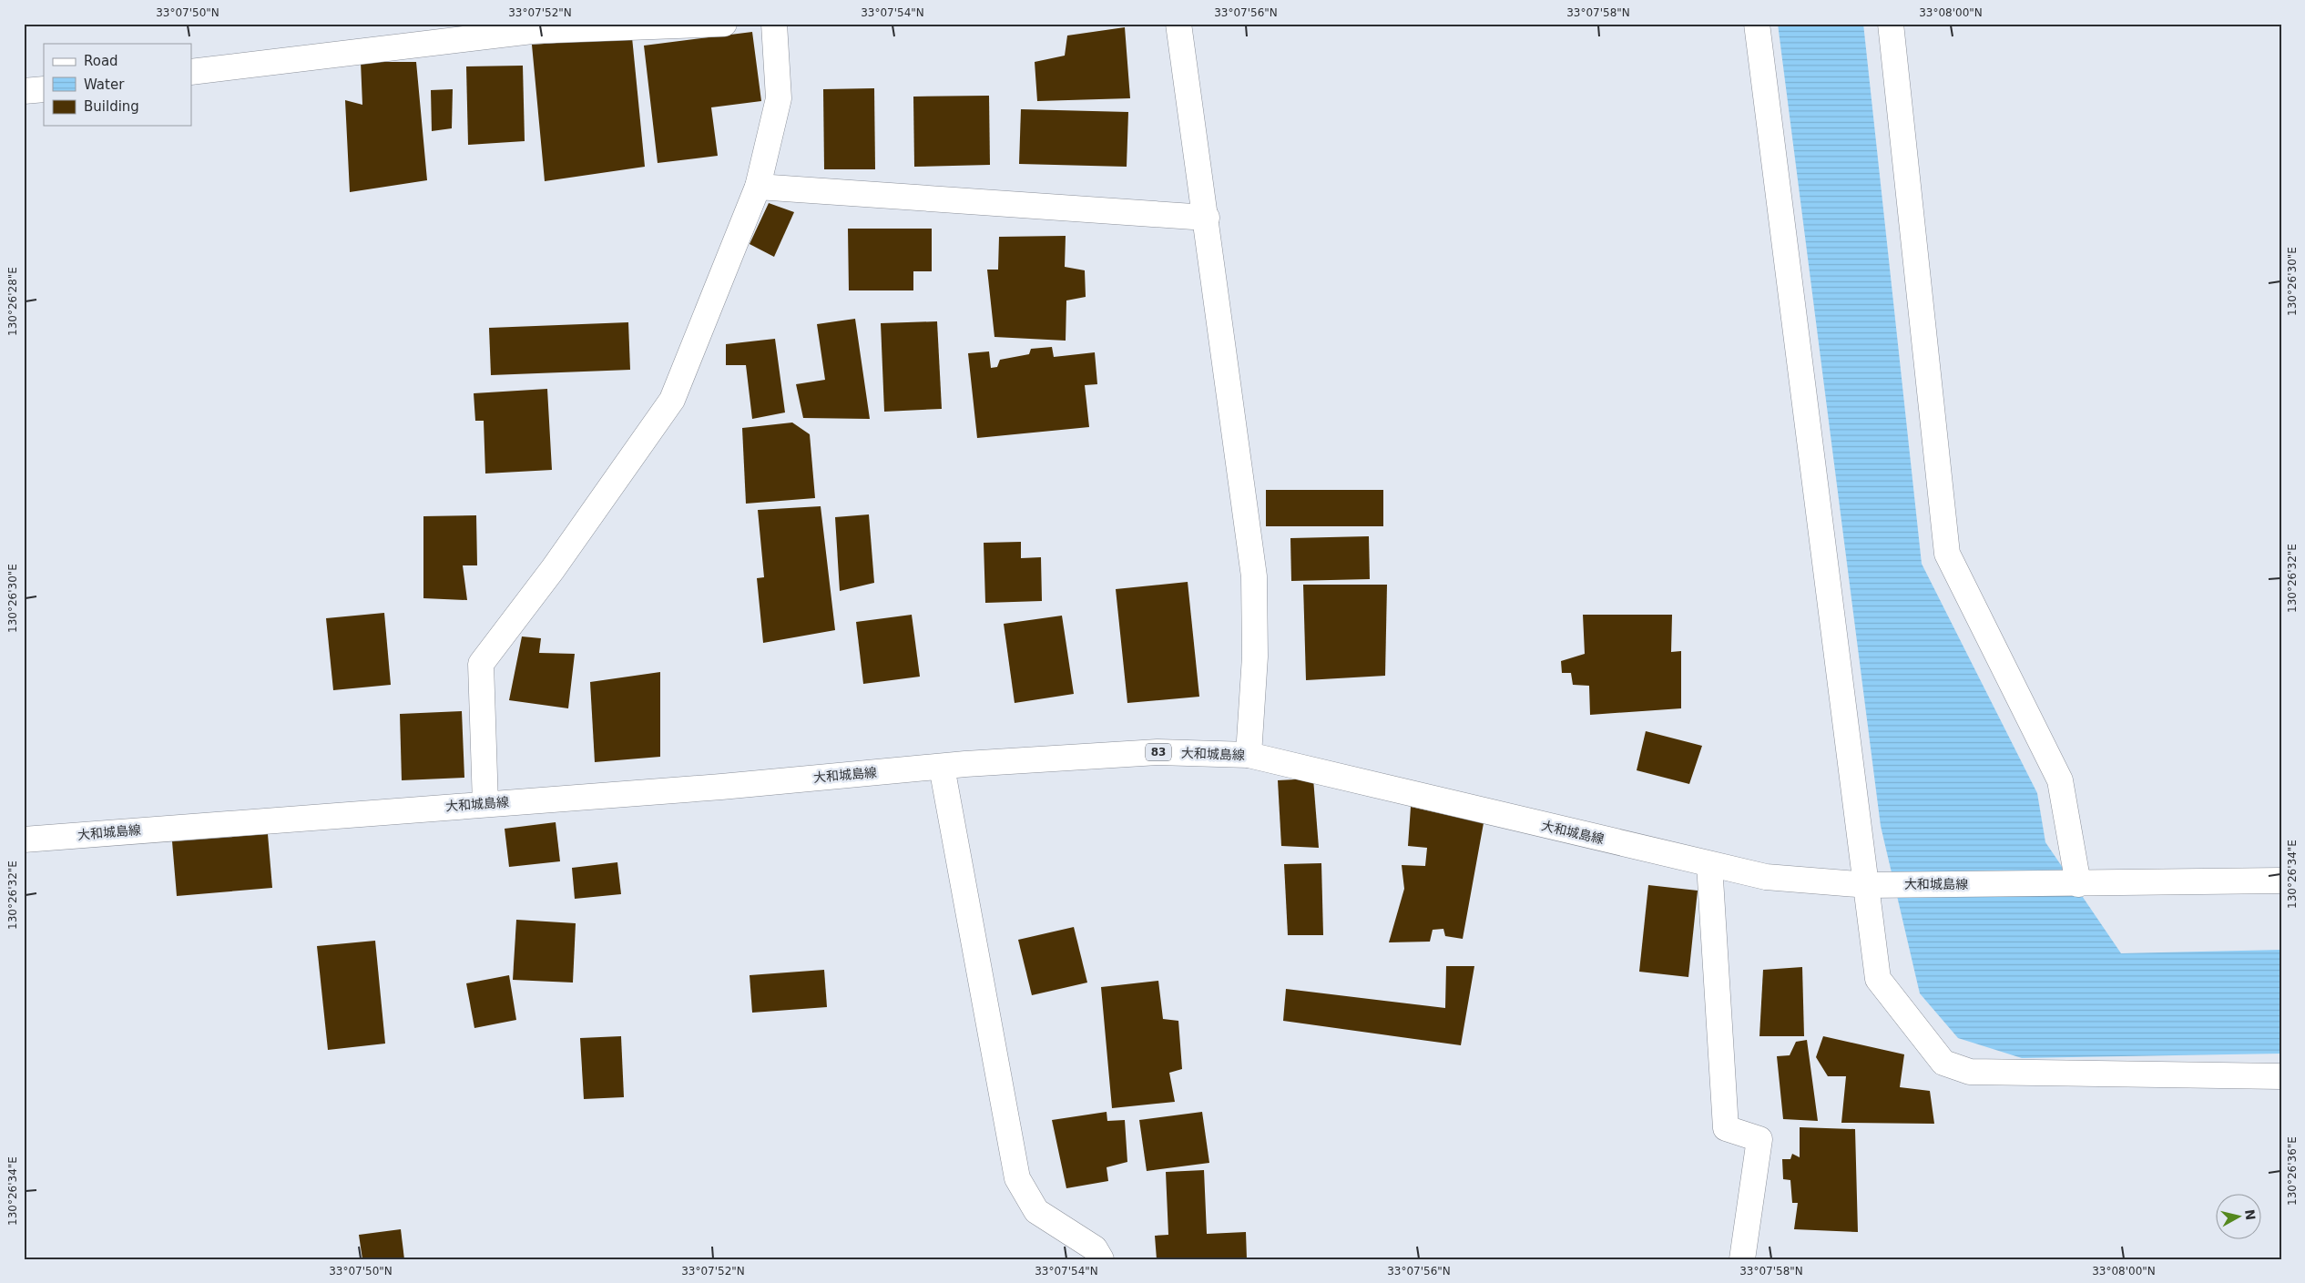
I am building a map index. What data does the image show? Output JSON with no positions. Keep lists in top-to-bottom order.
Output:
{
  "streets": {
    "street": ["83", "大和城島線"]
  },
  "legend": ["Road", "Water", "Building"],
  "north": "right",
  "coordinates": [
    "33°07'50\"N",
    "33°07'52\"N",
    "33°07'54\"N",
    "33°07'56\"N",
    "33°07'58\"N",
    "33°08'00\"N",
    "130°26'30\"E",
    "130°26'28\"E",
    "130°26'32\"E",
    "130°26'34\"E",
    "130°26'36\"E"
  ]
}
